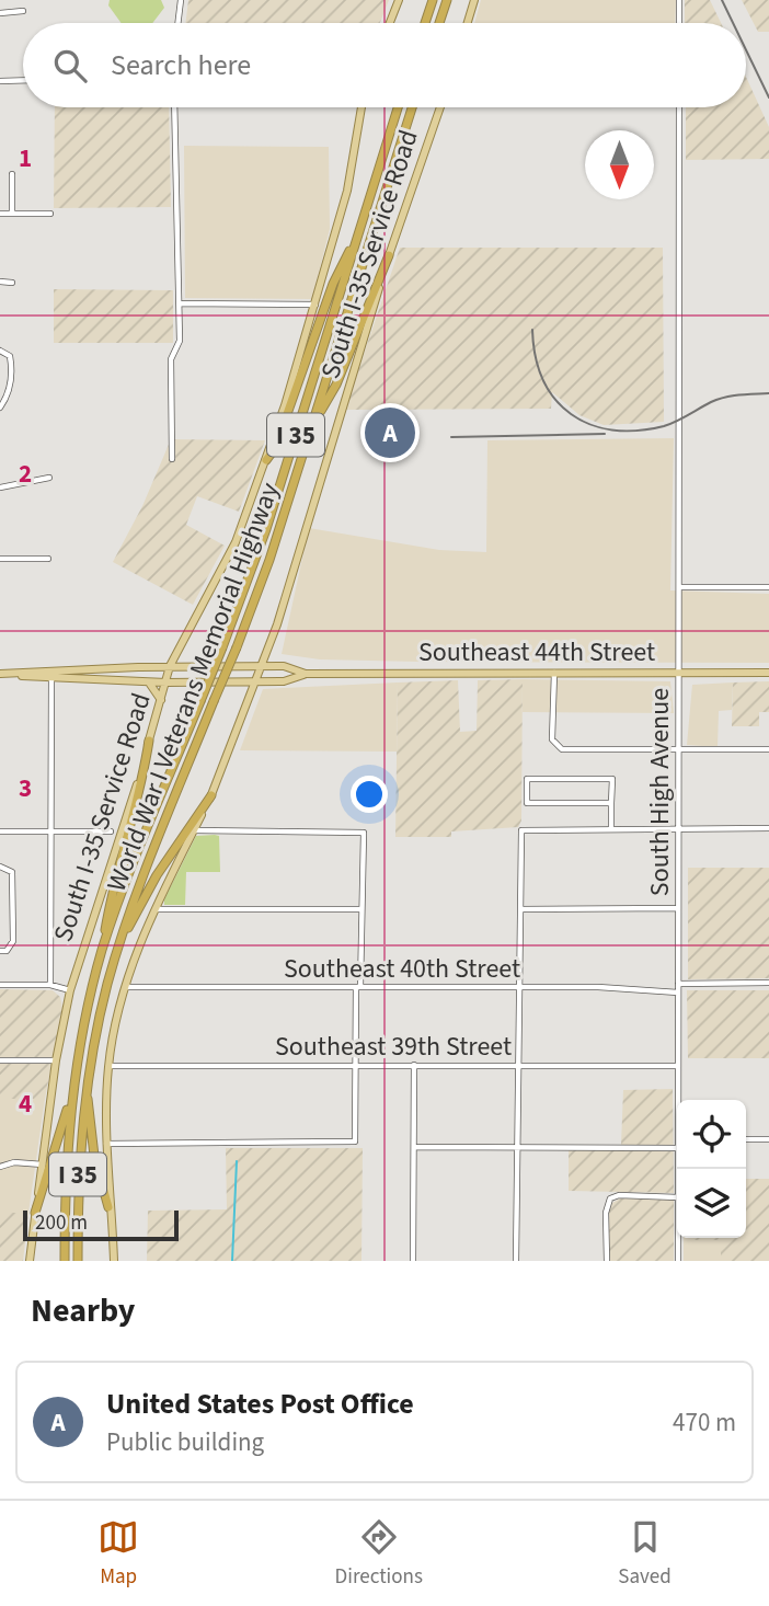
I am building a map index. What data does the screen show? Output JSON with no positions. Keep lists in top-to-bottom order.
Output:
{
  "streets": {
    "highway": ["I 35", "World War I Veterans Memorial Highway"],
    "main road": ["South I-35 Service Road", "Southeast 44th Street"],
    "street": ["South High Avenue", "Southeast 40th Street", "Southeast 39th Street"]
  },
  "crossings": [
    ["South I-35 Service Road", "Southeast 44th Street"],
    ["South I-35 Service Road", "Southeast 40th Street"],
    ["South I-35 Service Road", "Southeast 39th Street"],
    ["Southeast 44th Street", "South High Avenue"],
    ["South High Avenue", "Southeast 40th Street"],
    ["South High Avenue", "Southeast 39th Street"]
  ],
  "scale_bar": "200 m",
  "north": "bottom",
  "page": {
    "search": "Search here",
    "pins": "A",
    "scale": "200 m",
    "heading": "Nearby",
    "list": [
      {
        "mark": "A",
        "name": "United States Post Office",
        "note": "Public building",
        "value": "470 m"
      }
    ],
    "nav": ["Map", "Directions", "Saved"]
  },
  "grid": {
    "rows": [
      "1",
      "2",
      "3",
      "4"
    ]
  }
}
